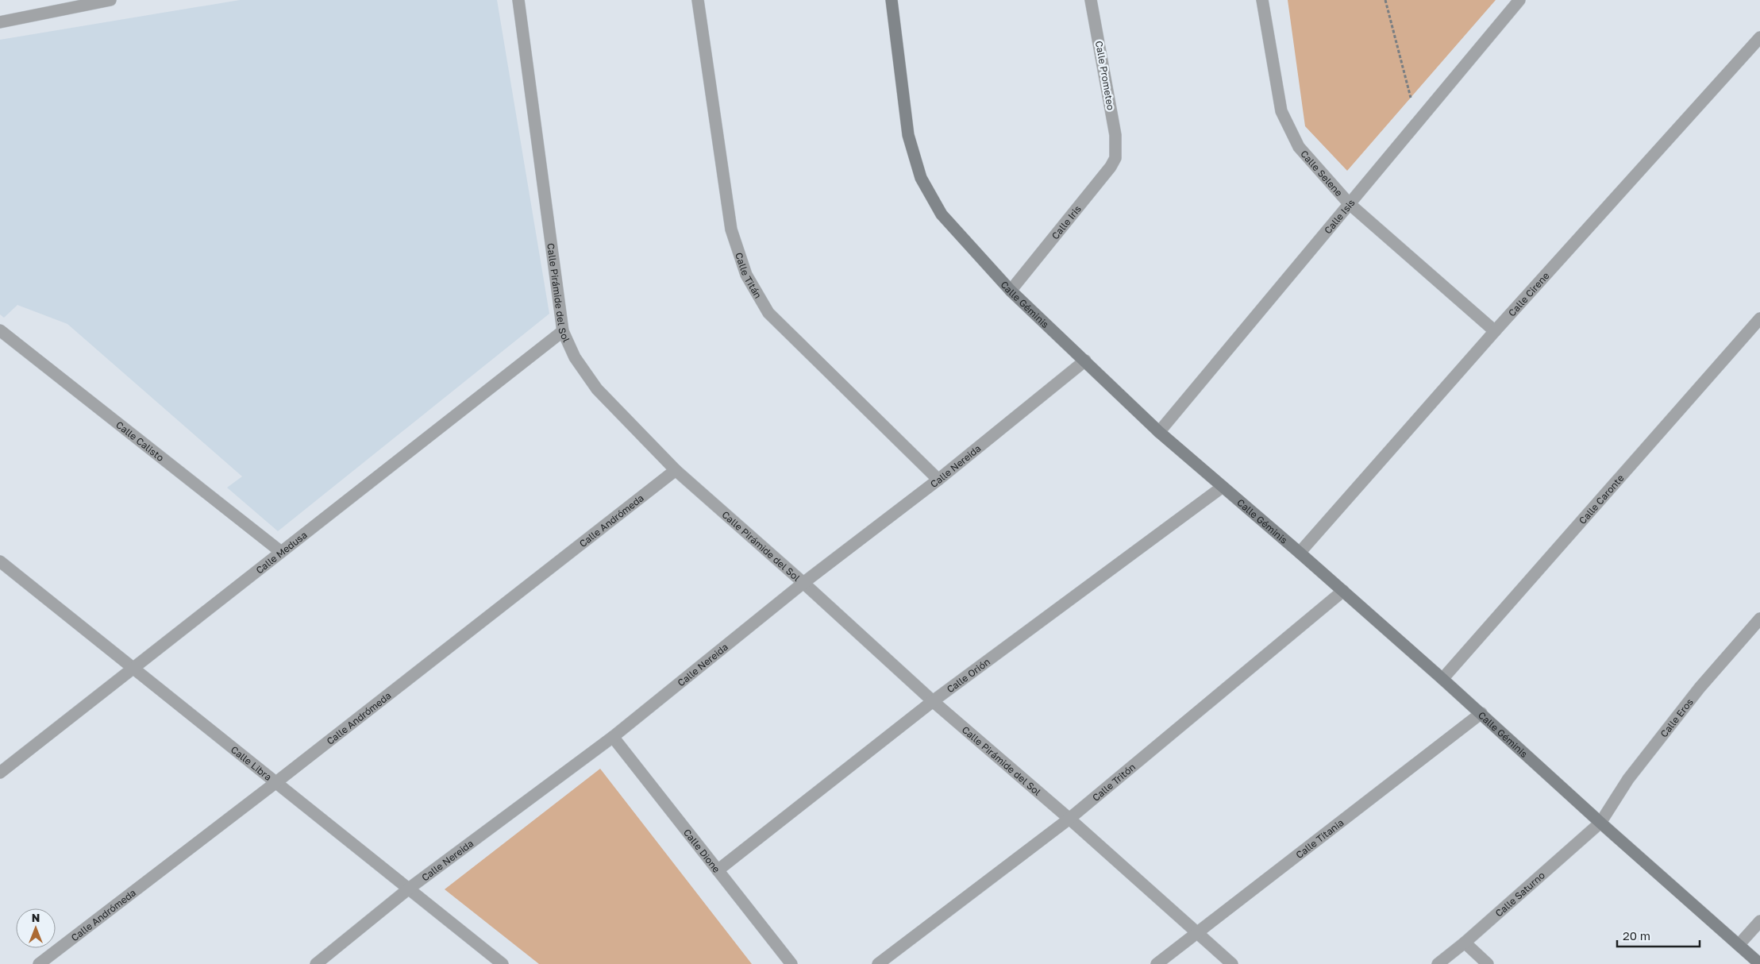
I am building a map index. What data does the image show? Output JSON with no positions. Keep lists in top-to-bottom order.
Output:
{
  "streets": {
    "street": [
      "Calle Prometeo",
      "Calle Selene",
      "Calle Isis",
      "Calle Iris",
      "Calle Titán",
      "Calle Pirámide del Sol",
      "Calle Cirene",
      "Calle Géminis",
      "Calle Calisto",
      "Calle Nereida",
      "Calle Caronte",
      "Calle Andrómeda",
      "Calle Medusa",
      "Calle Orión",
      "Calle Eros",
      "Calle Libra",
      "Calle Tritón",
      "Calle Titania",
      "Calle Dione",
      "Calle Saturno"
    ]
  },
  "crossings": [
    ["Calle Prometeo", "Calle Iris"],
    ["Calle Selene", "Calle Isis"],
    ["Calle Selene", "Calle Cirene"],
    ["Calle Isis", "Calle Géminis"],
    ["Calle Iris", "Calle Géminis"],
    ["Calle Titán", "Calle Nereida"],
    ["Calle Pirámide del Sol", "Calle Nereida"],
    ["Calle Pirámide del Sol", "Calle Andrómeda"],
    ["Calle Pirámide del Sol", "Calle Medusa"],
    ["Calle Pirámide del Sol", "Calle Orión"],
    ["Calle Pirámide del Sol", "Calle Tritón"],
    ["Calle Pirámide del Sol", "Calle Titania"],
    ["Calle Cirene", "Calle Géminis"],
    ["Calle Géminis", "Calle Nereida"],
    ["Calle Géminis", "Calle Caronte"],
    ["Calle Géminis", "Calle Orión"],
    ["Calle Géminis", "Calle Eros"],
    ["Calle Géminis", "Calle Tritón"],
    ["Calle Géminis", "Calle Titania"],
    ["Calle Géminis", "Calle Saturno"],
    ["Calle Calisto", "Calle Medusa"],
    ["Calle Nereida", "Calle Libra"],
    ["Calle Nereida", "Calle Dione"],
    ["Calle Andrómeda", "Calle Libra"],
    ["Calle Medusa", "Calle Libra"],
    ["Calle Orión", "Calle Dione"],
    ["Calle Eros", "Calle Saturno"]
  ],
  "scale_bar": "20 m",
  "north": "top"
}
